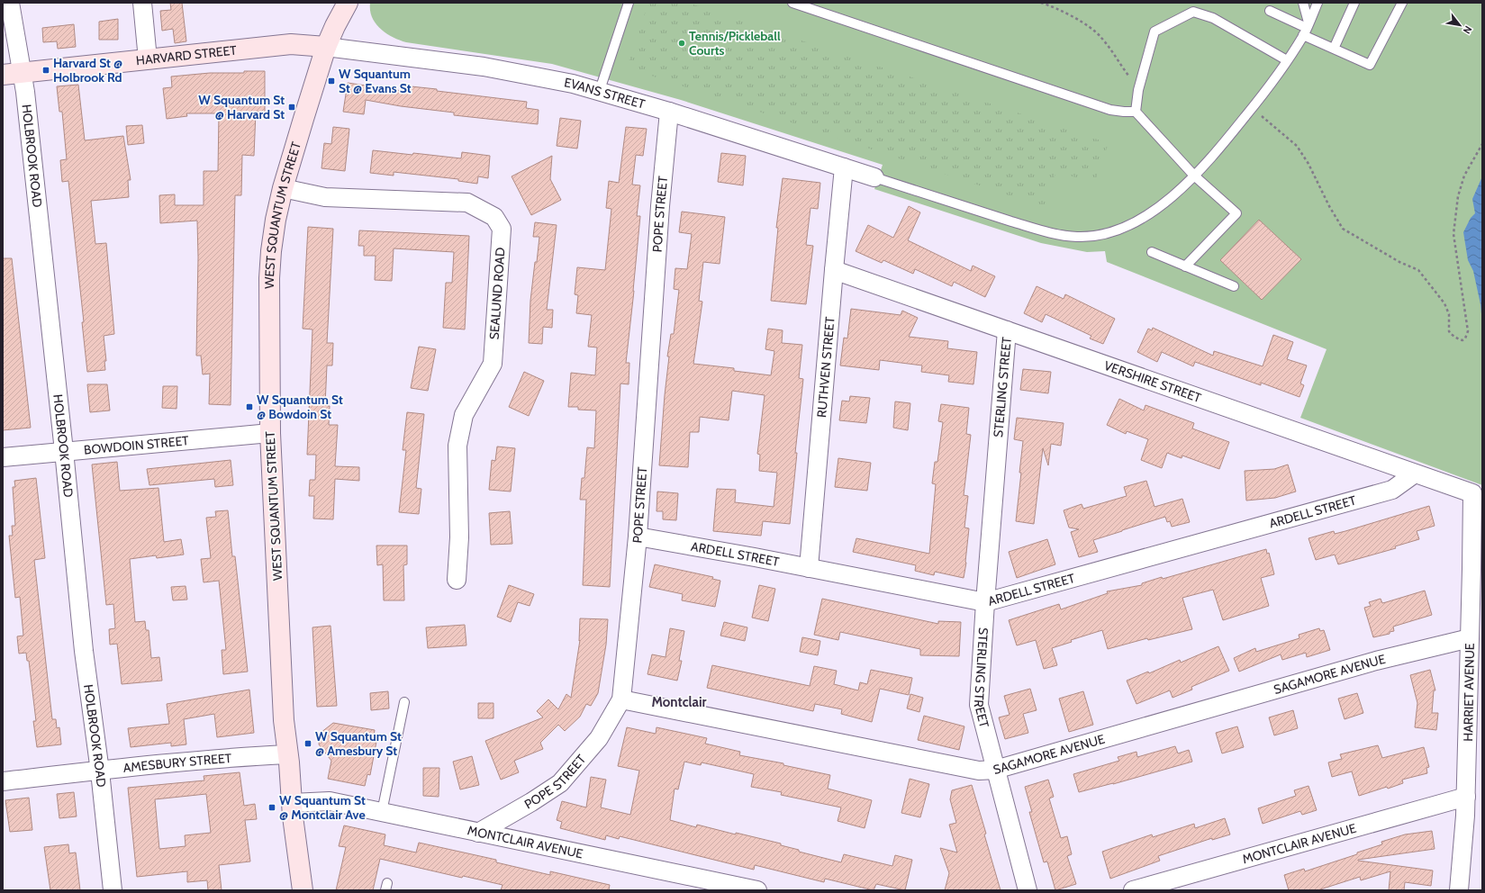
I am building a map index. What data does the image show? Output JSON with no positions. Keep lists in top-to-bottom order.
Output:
{
  "streets": {
    "main road": ["HARVARD STREET", "WEST SQUANTUM STREET"],
    "street": [
      "EVANS STREET",
      "HOLBROOK ROAD",
      "POPE STREET",
      "SEALUND ROAD",
      "RUTHVEN STREET",
      "VERSHIRE STREET",
      "STERLING STREET",
      "BOWDOIN STREET",
      "ARDELL STREET",
      "SAGAMORE AVENUE",
      "HARRIET AVENUE",
      "AMESBURY STREET",
      "MONTCLAIR AVENUE"
    ]
  },
  "crossings": [
    ["HARVARD STREET", "EVANS STREET"],
    ["HARVARD STREET", "HOLBROOK ROAD"],
    ["HARVARD STREET", "WEST SQUANTUM STREET"],
    ["EVANS STREET", "POPE STREET"],
    ["EVANS STREET", "WEST SQUANTUM STREET"],
    ["EVANS STREET", "RUTHVEN STREET"],
    ["HOLBROOK ROAD", "BOWDOIN STREET"],
    ["HOLBROOK ROAD", "AMESBURY STREET"],
    ["POPE STREET", "ARDELL STREET"],
    ["POPE STREET", "SAGAMORE AVENUE"],
    ["POPE STREET", "MONTCLAIR AVENUE"],
    ["WEST SQUANTUM STREET", "SEALUND ROAD"],
    ["WEST SQUANTUM STREET", "BOWDOIN STREET"],
    ["WEST SQUANTUM STREET", "AMESBURY STREET"],
    ["WEST SQUANTUM STREET", "MONTCLAIR AVENUE"],
    ["RUTHVEN STREET", "VERSHIRE STREET"],
    ["RUTHVEN STREET", "ARDELL STREET"],
    ["VERSHIRE STREET", "STERLING STREET"],
    ["VERSHIRE STREET", "ARDELL STREET"],
    ["VERSHIRE STREET", "HARRIET AVENUE"],
    ["STERLING STREET", "ARDELL STREET"],
    ["STERLING STREET", "SAGAMORE AVENUE"],
    ["SAGAMORE AVENUE", "HARRIET AVENUE"],
    ["HARRIET AVENUE", "MONTCLAIR AVENUE"]
  ],
  "districts": ["Montclair"],
  "places": {
    "other": ["Tennis/Pickleball Courts"],
    "transit": [
      "Harvard St @ Holbrook Rd",
      "W Squantum St @ Evans St",
      "W Squantum St @ Harvard St",
      "W Squantum St @ Bowdoin St",
      "W Squantum St @ Amesbury St",
      "W Squantum St @ Montclair Ave"
    ]
  },
  "north": "bottom right"
}
